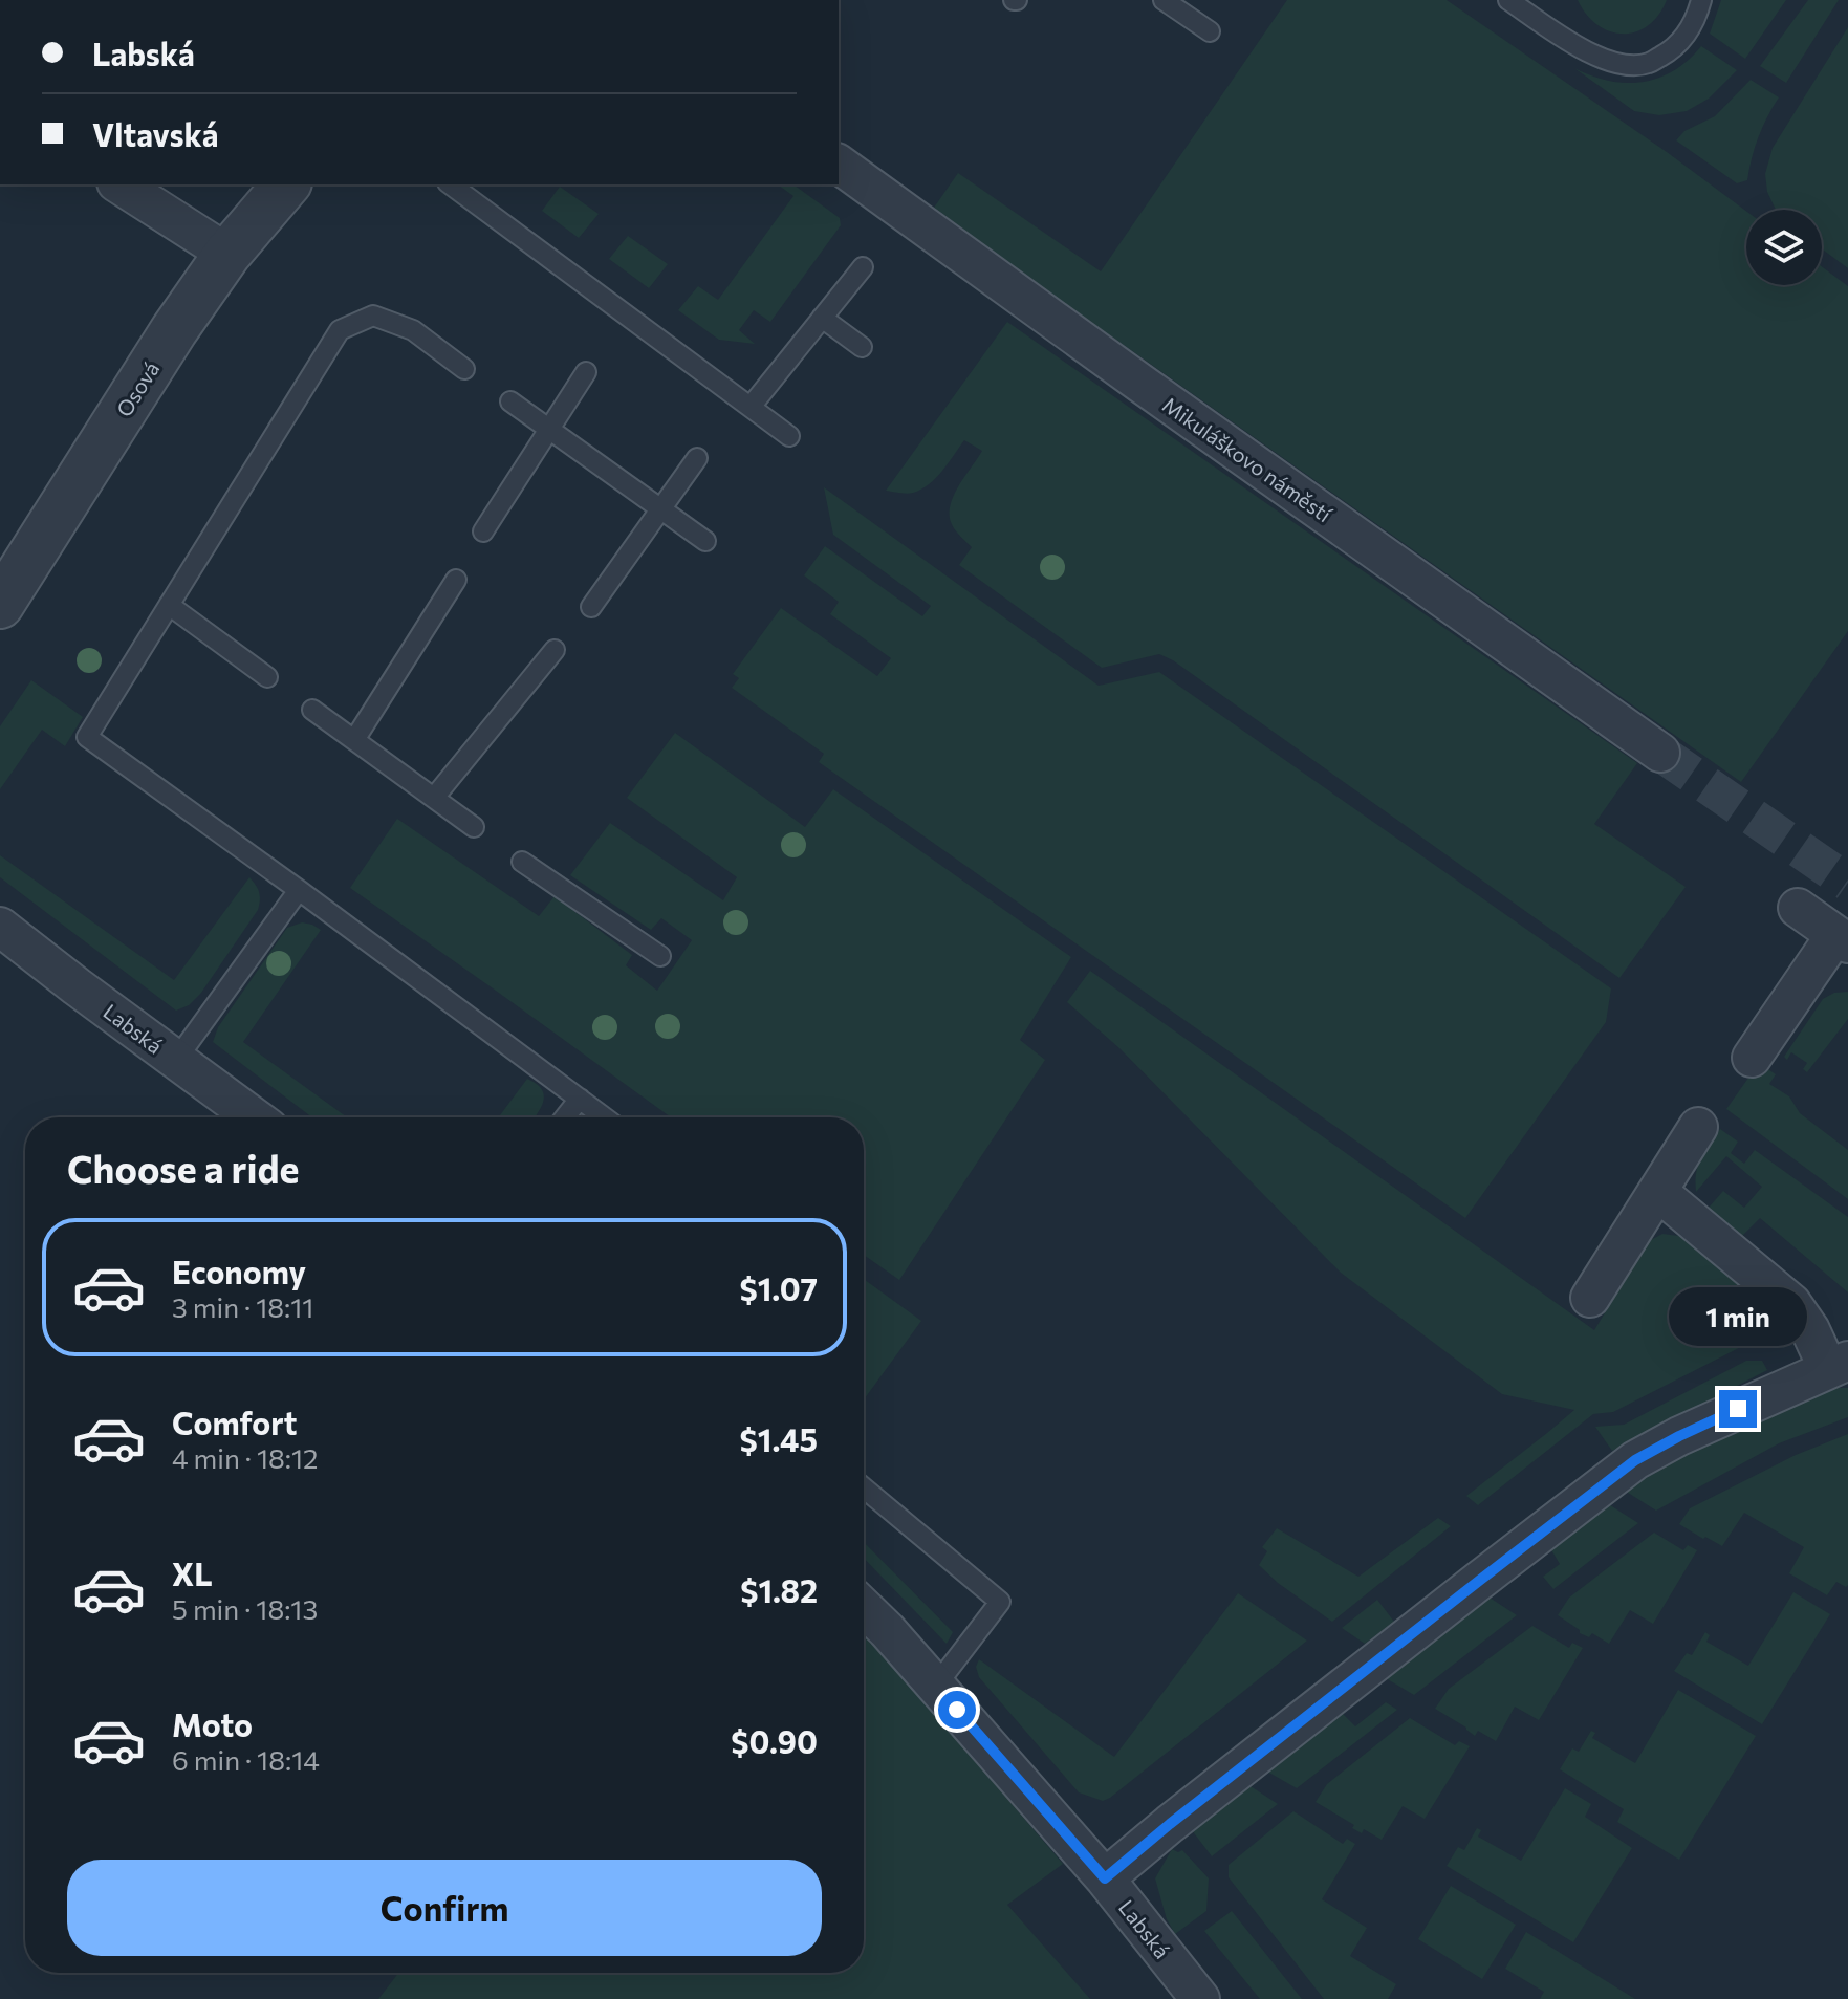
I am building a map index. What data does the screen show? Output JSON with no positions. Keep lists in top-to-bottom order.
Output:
{
  "streets": {
    "street": ["Osová", "Mikuláškovo náměstí", "Labská"]
  },
  "page": {
    "banner": ["Labská", "Vltavská"],
    "heading": "Choose a ride",
    "list": [
      {
        "name": "Economy",
        "note": "3 min · 18:11",
        "value": "$1.07"
      },
      {
        "name": "Comfort",
        "note": "4 min · 18:12",
        "value": "$1.45"
      },
      {
        "name": "XL",
        "note": "5 min · 18:13",
        "value": "$1.82"
      },
      {
        "name": "Moto",
        "note": "6 min · 18:14",
        "value": "$0.90"
      }
    ],
    "bubble": "1 min",
    "buttons": "Confirm"
  }
}
